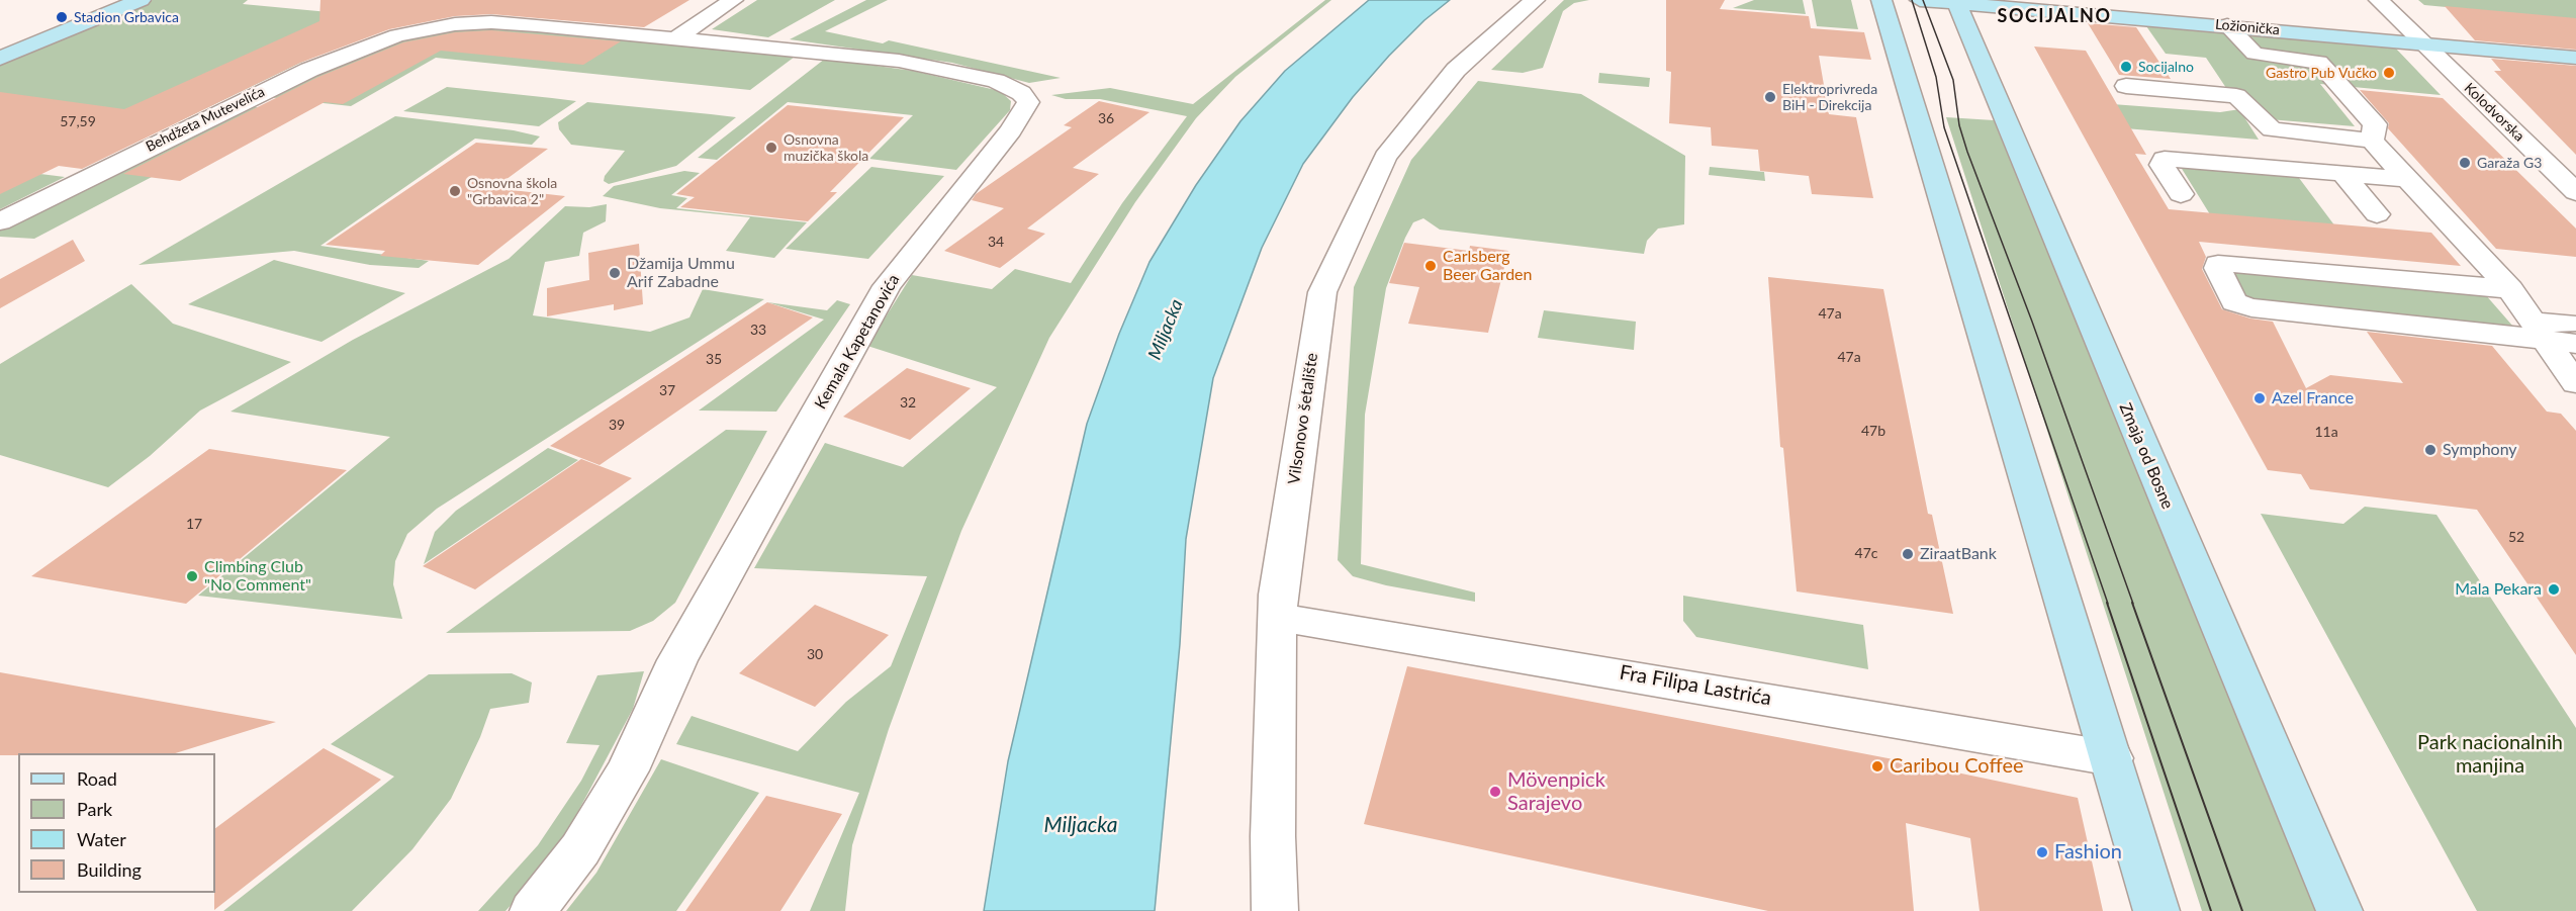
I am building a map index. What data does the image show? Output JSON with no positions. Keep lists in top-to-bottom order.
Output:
{
  "streets": {
    "main road": ["Ložionička", "Zmaja od Bosne"],
    "street": [
      "Kolodvorska",
      "Behdžeta Mutevelića",
      "Kemala Kapetanovića",
      "Vilsonovo šetalište",
      "Fra Filipa Lastrića"
    ]
  },
  "crossings": [
    ["Ložionička", "Kolodvorska"],
    ["Ložionička", "Zmaja od Bosne"],
    ["Behdžeta Mutevelića", "Kemala Kapetanovića"],
    ["Vilsonovo šetalište", "Fra Filipa Lastrića"]
  ],
  "districts": ["SOCIJALNO"],
  "water": ["Miljacka"],
  "parks": ["Park nacionalnih manjina"],
  "places": [
    "Stadion Grbavica",
    "Socijalno",
    "Gastro Pub Vučko",
    "Elektroprivreda BiH - Direkcija",
    "Osnovna muzička škola",
    "Garaža G3",
    "Osnovna škola \"Grbavica 2\"",
    "Carlsberg Beer Garden",
    "Džamija Ummu Arif Zabadne",
    "Azel France",
    "Symphony",
    "ZiraatBank",
    "Climbing Club \"No Comment\"",
    "Mala Pekara",
    "Caribou Coffee",
    "Mövenpick Sarajevo",
    "Fashion"
  ],
  "house_numbers": [
    "36",
    "57,59",
    "34",
    "47a",
    "33",
    "47a",
    "35",
    "37",
    "32",
    "39",
    "47b",
    "11a",
    "17",
    "52",
    "47c",
    "30"
  ],
  "legend": [
    "Road",
    "Park",
    "Water",
    "Building"
  ]
}
